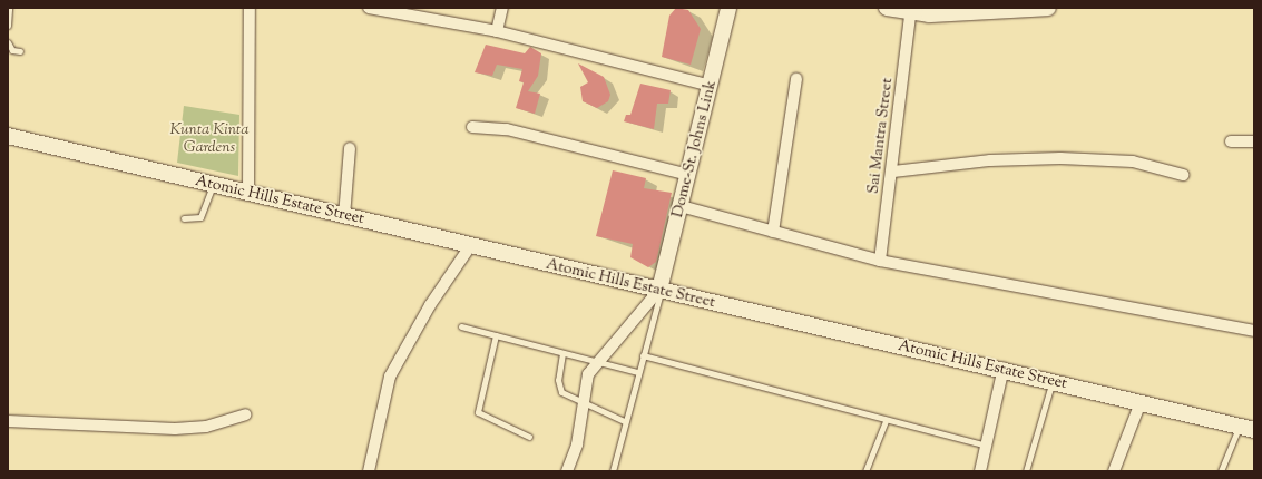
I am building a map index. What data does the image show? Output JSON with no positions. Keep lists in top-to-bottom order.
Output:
{
  "streets": {
    "main road": ["Dome-St. Johns Link", "Atomic Hills Estate Street"],
    "street": ["Sai Mantra Street"]
  },
  "crossings": [
    ["Dome-St. Johns Link", "Atomic Hills Estate Street"]
  ],
  "parks": ["Kunta Kinta Gardens"]
}
